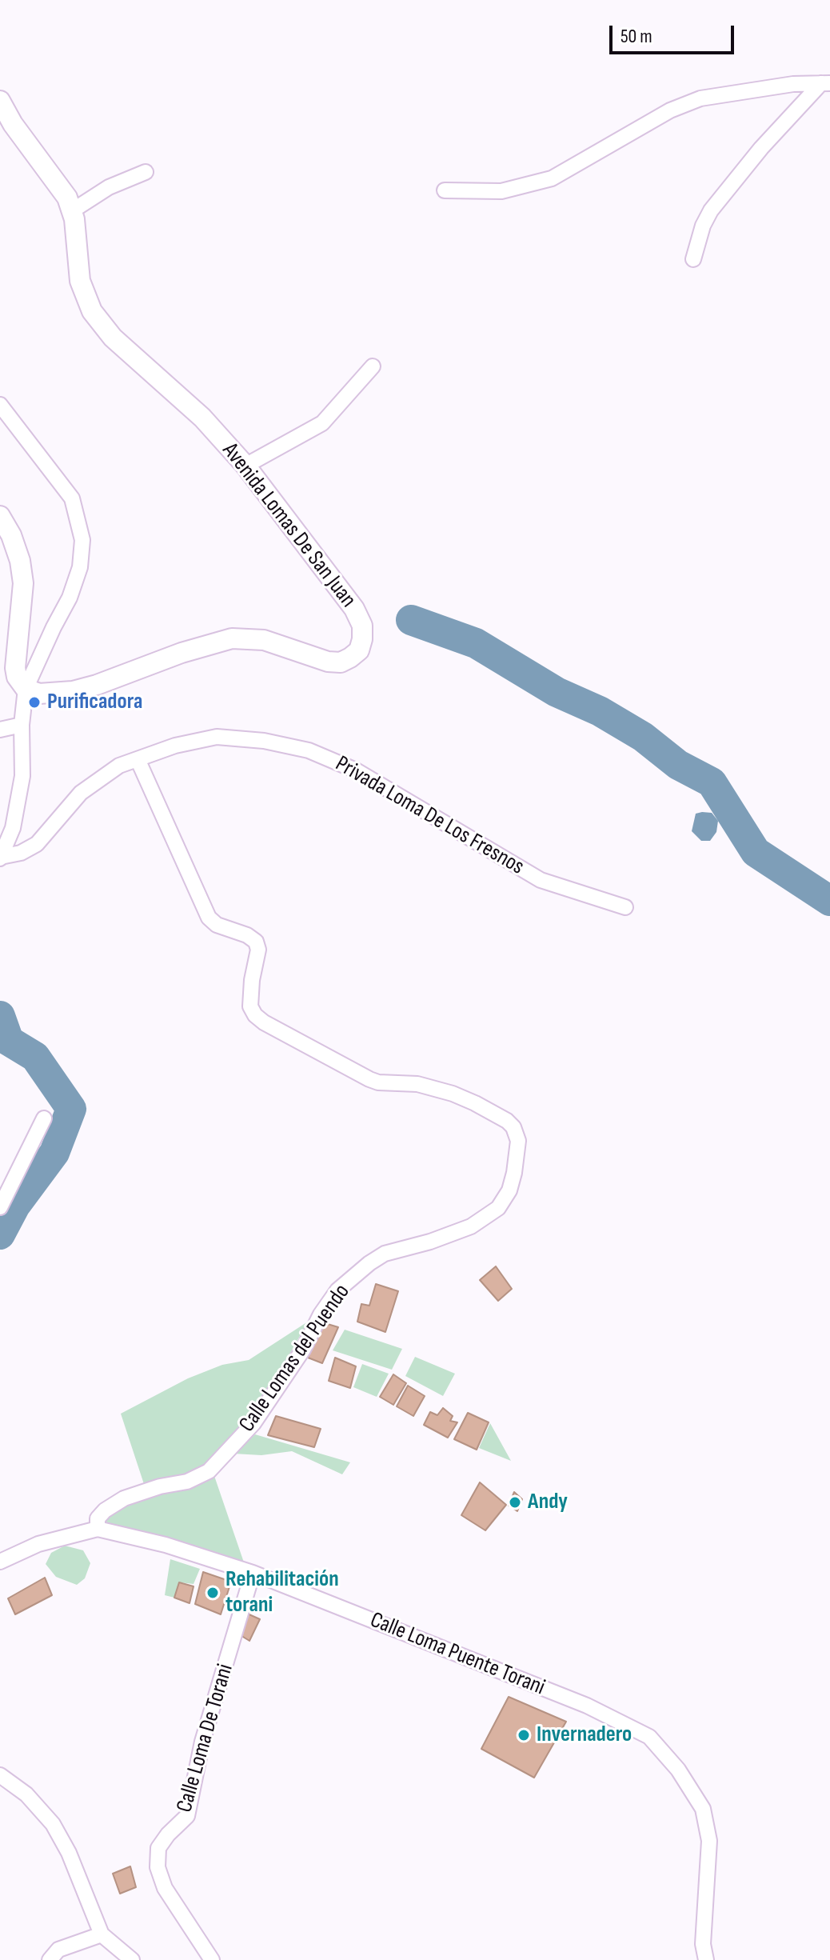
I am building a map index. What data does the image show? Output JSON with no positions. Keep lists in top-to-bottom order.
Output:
{
  "streets": {
    "main road": ["Avenida Lomas De San Juan"],
    "street": [
      "Privada Loma De Los Fresnos",
      "Calle Lomas del Puendo",
      "Calle Loma Puente Torani",
      "Calle Loma De Torani"
    ]
  },
  "crossings": [
    ["Privada Loma De Los Fresnos", "Calle Lomas del Puendo"],
    ["Calle Lomas del Puendo", "Calle Loma Puente Torani"],
    ["Calle Loma Puente Torani", "Calle Loma De Torani"]
  ],
  "places": [
    "Purificadora",
    "Andy",
    "Rehabilitación torani",
    "Invernadero"
  ],
  "scale_bar": "50 m"
}
